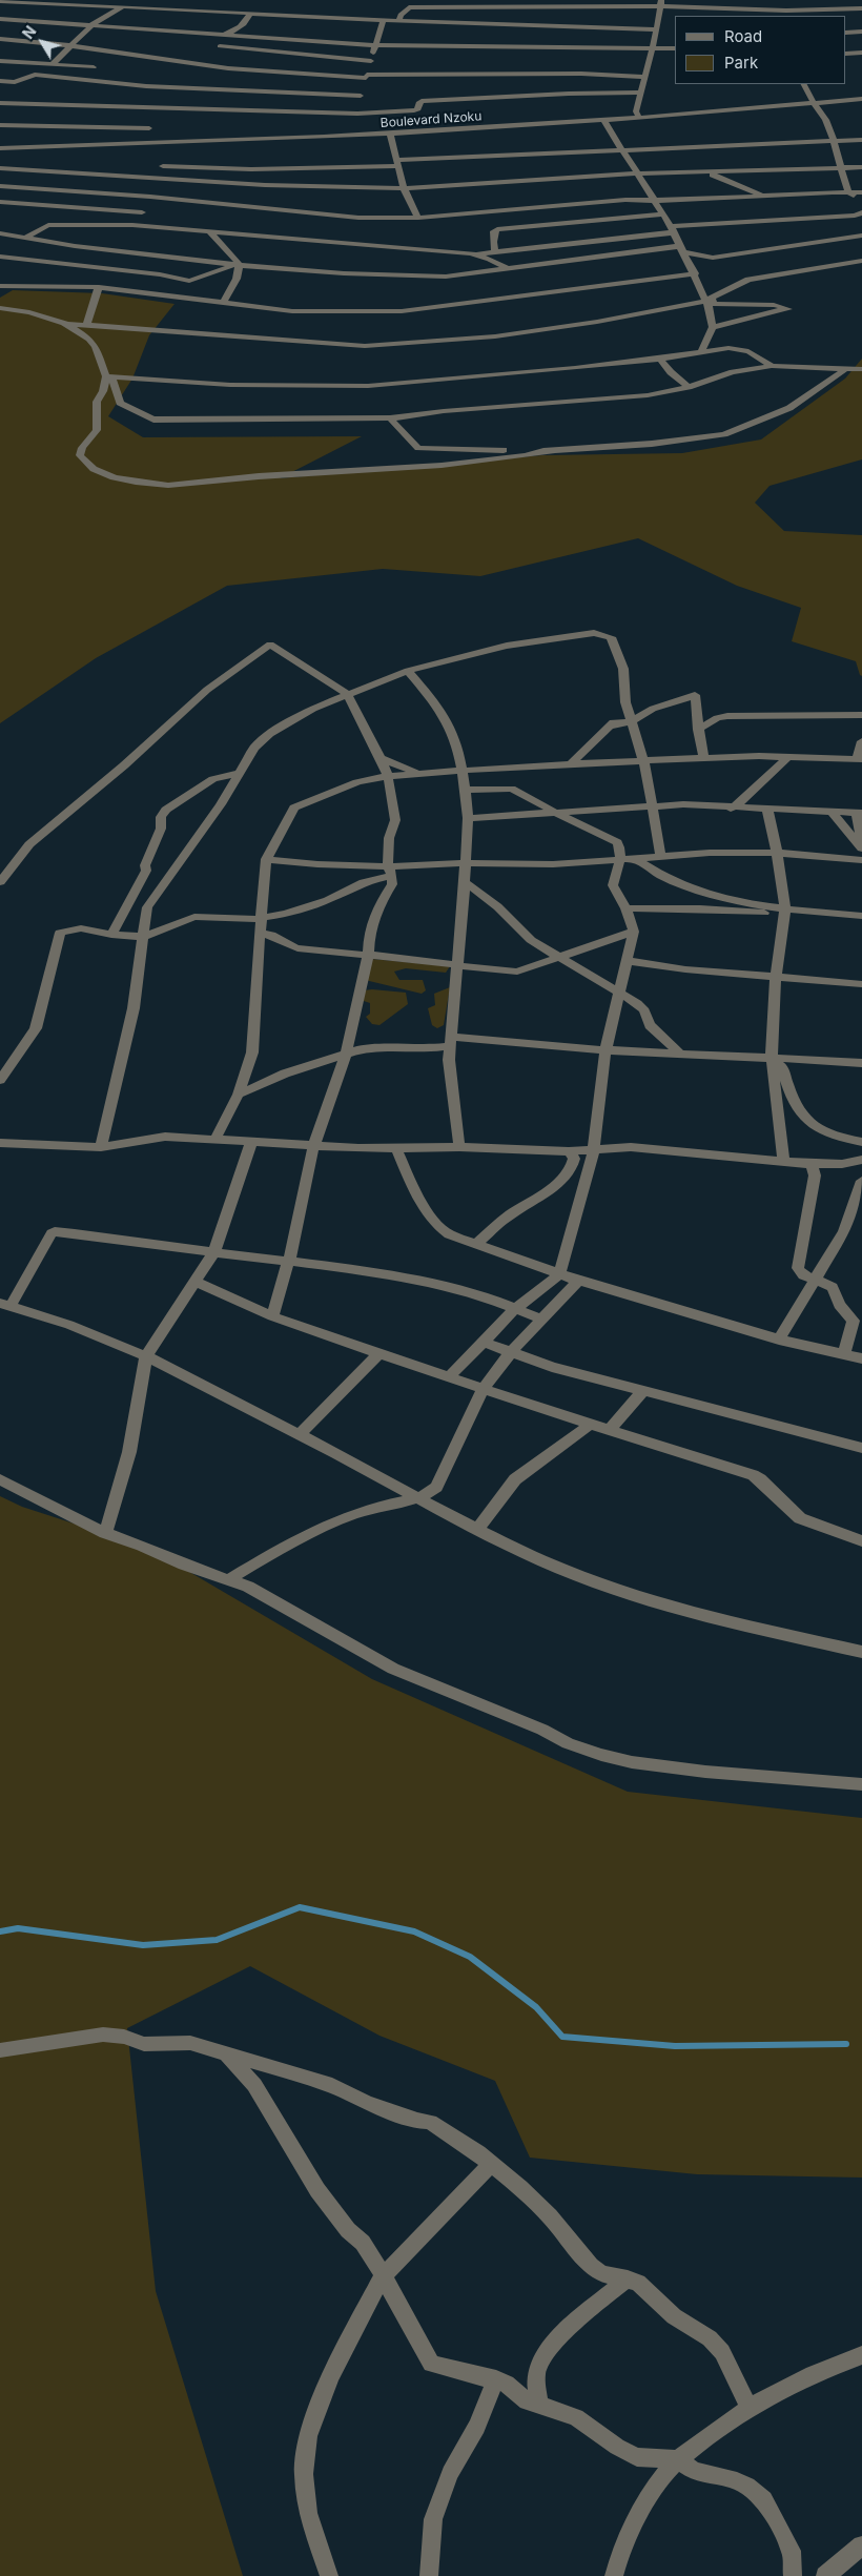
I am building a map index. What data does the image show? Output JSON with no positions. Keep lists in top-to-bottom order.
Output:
{
  "streets": {
    "street": ["Boulevard Nzoku"]
  },
  "legend": ["Road", "Park"],
  "north": "top left"
}
